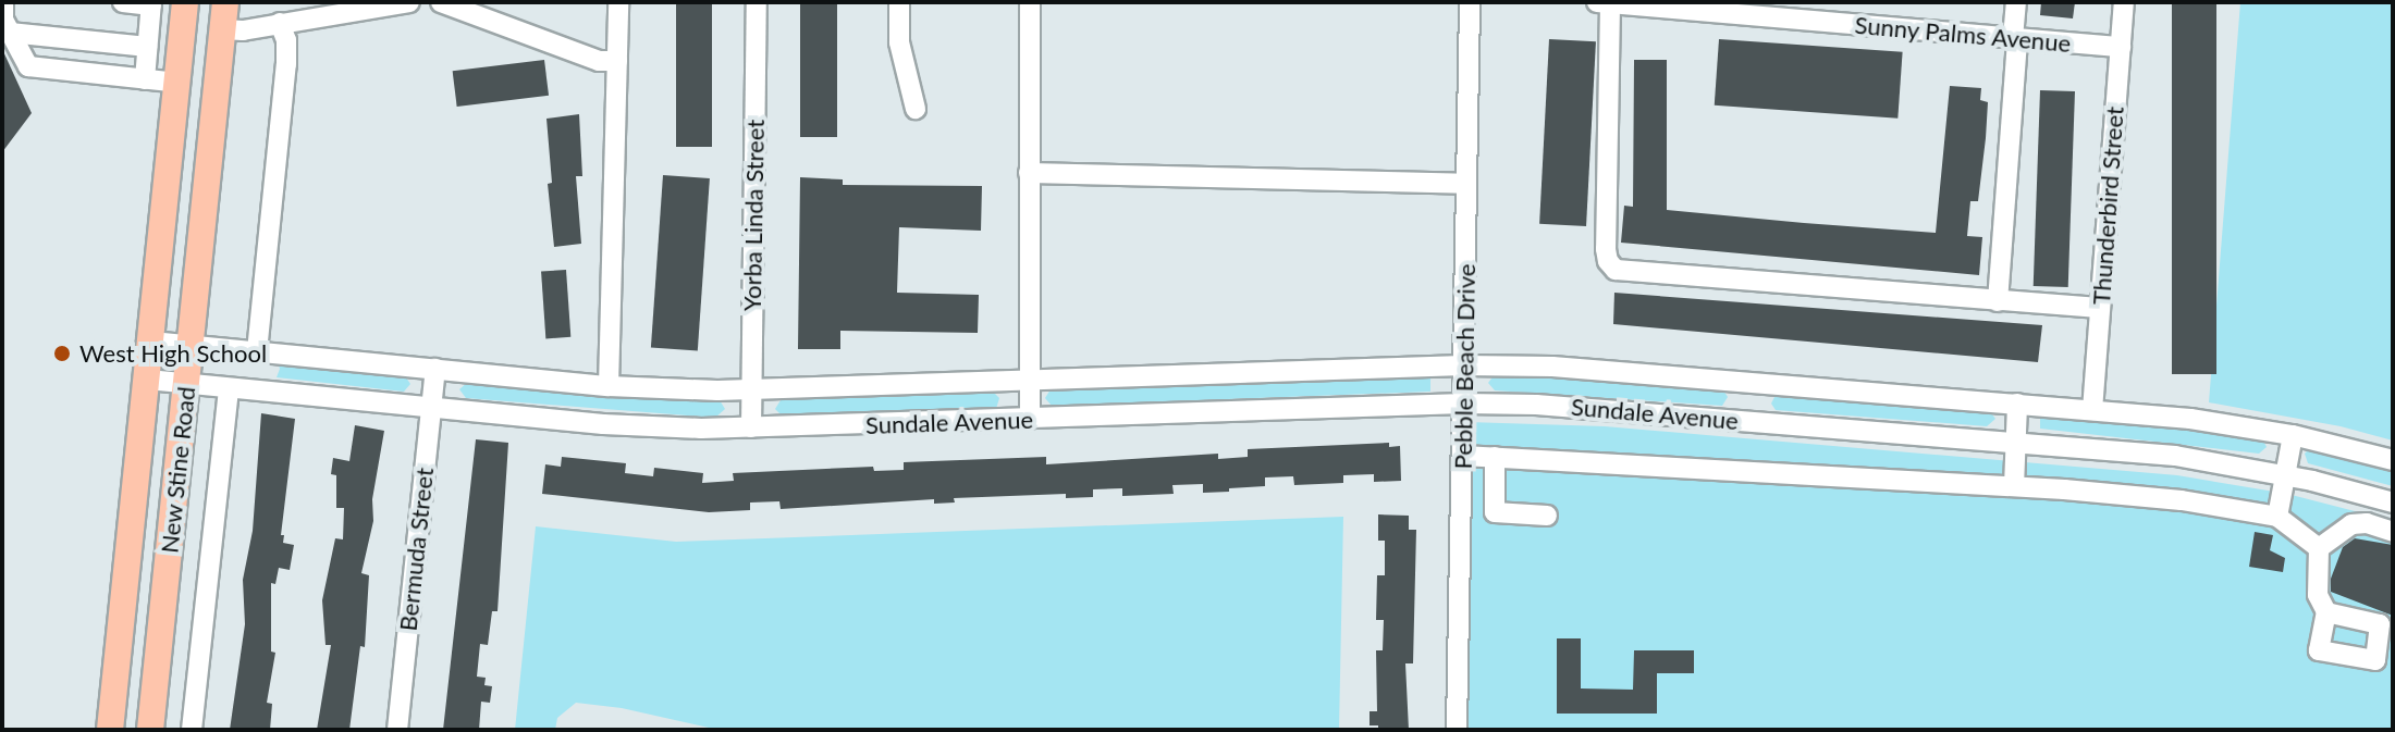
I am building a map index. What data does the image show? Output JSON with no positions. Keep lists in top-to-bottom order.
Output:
{
  "streets": {
    "main road": ["New Stine Road"],
    "street": [
      "Sunny Palms Avenue",
      "Thunderbird Street",
      "Yorba Linda Street",
      "Pebble Beach Drive",
      "Sundale Avenue",
      "Bermuda Street"
    ]
  },
  "crossings": [
    ["Sunny Palms Avenue", "Thunderbird Street"],
    ["Thunderbird Street", "Sundale Avenue"],
    ["Yorba Linda Street", "Sundale Avenue"],
    ["Pebble Beach Drive", "Sundale Avenue"],
    ["Sundale Avenue", "New Stine Road"],
    ["Sundale Avenue", "Bermuda Street"]
  ],
  "places": ["West High School"]
}
